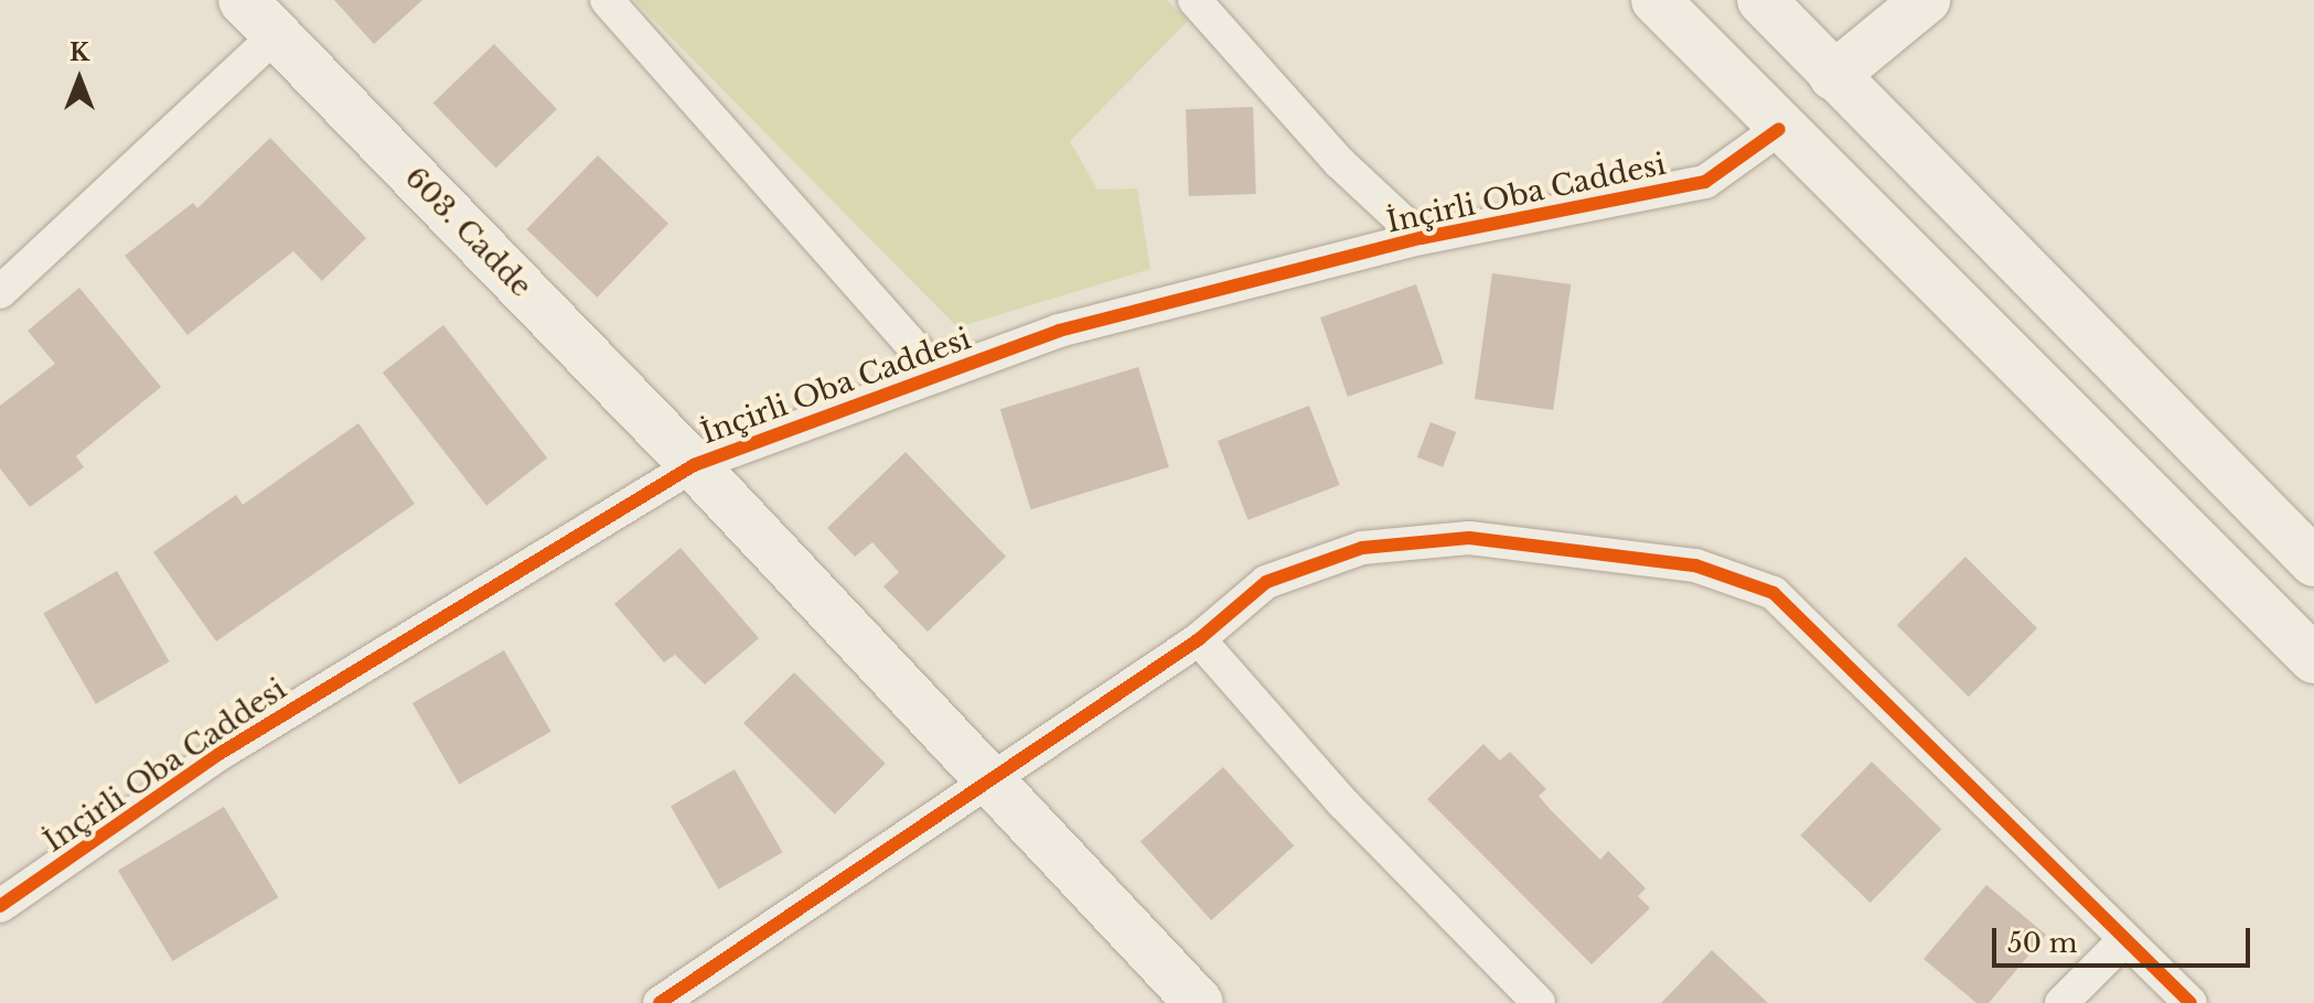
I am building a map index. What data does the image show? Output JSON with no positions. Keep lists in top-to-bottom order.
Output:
{
  "streets": {
    "main road": ["603. Cadde"],
    "street": ["İnçirli Oba Caddesi"]
  },
  "crossings": [
    ["İnçirli Oba Caddesi", "603. Cadde"]
  ],
  "scale_bar": "50 m",
  "north": "top"
}
